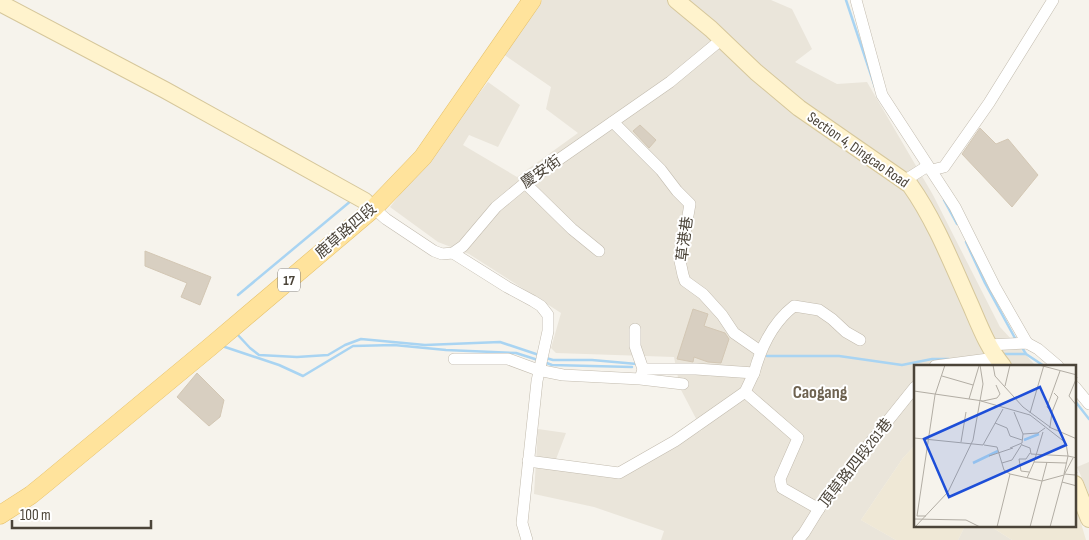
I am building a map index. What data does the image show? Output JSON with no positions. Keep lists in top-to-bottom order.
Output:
{
  "streets": {
    "main road": ["鹿草路四段", "17"],
    "street": [
      "Section 4, Dingcao Road",
      "慶安街",
      "草港巷",
      "頂草路四段261巷"
    ]
  },
  "crossings": [
    ["Section 4, Dingcao Road", "慶安街"],
    ["慶安街", "草港巷"]
  ],
  "districts": ["Caogang"],
  "scale_bar": "100 m"
}
